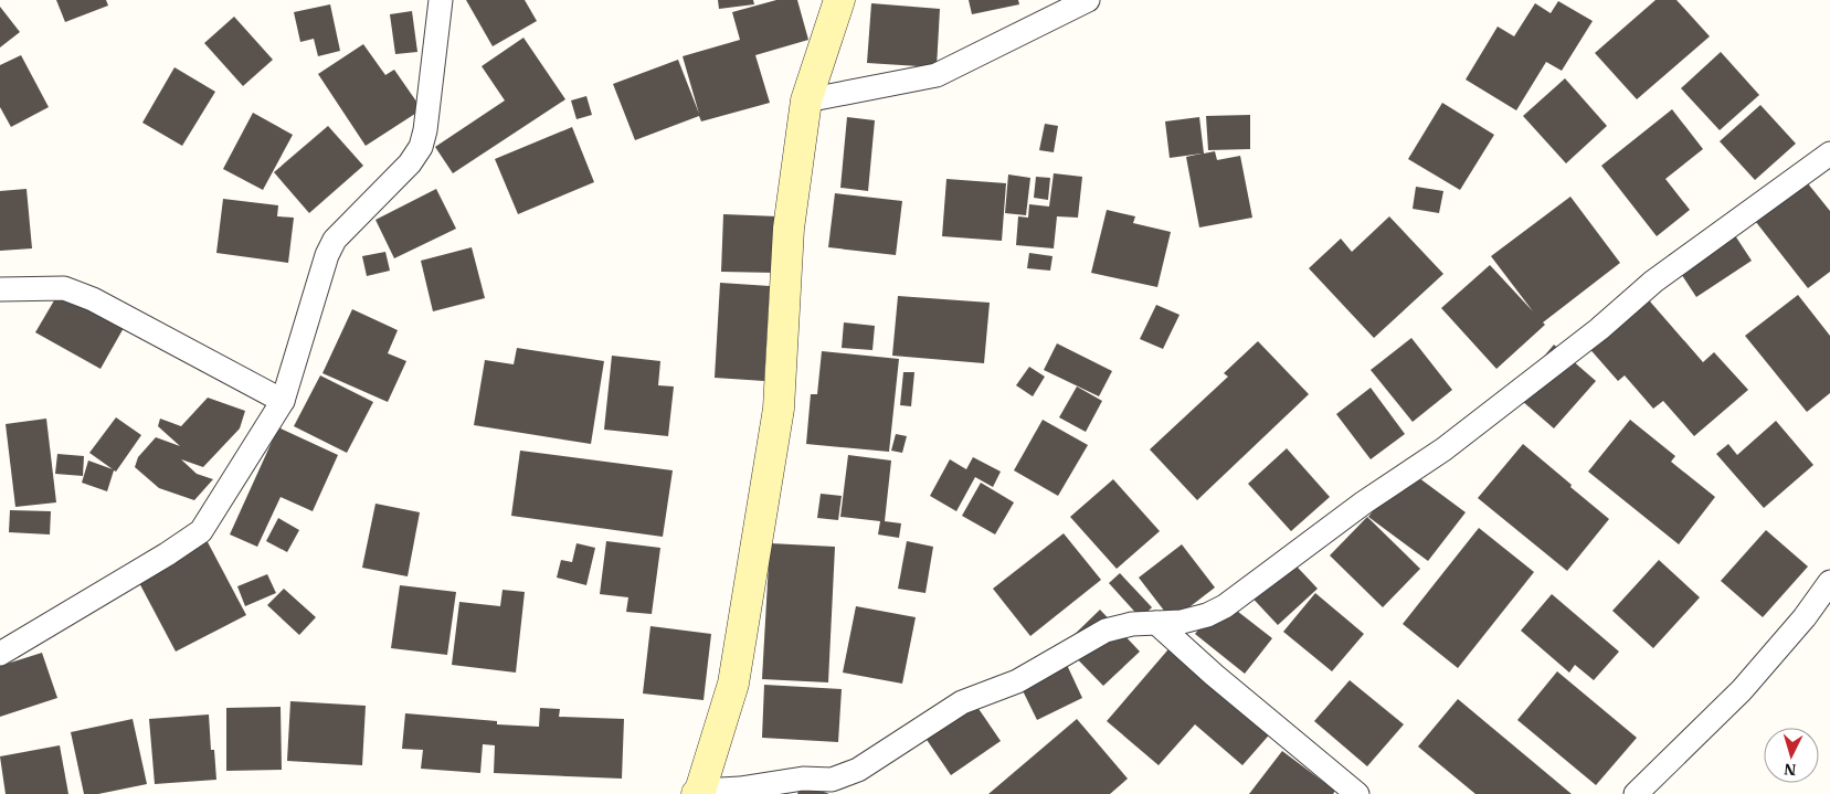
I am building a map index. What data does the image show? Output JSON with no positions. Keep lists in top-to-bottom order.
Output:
{
  "north": "bottom"
}
